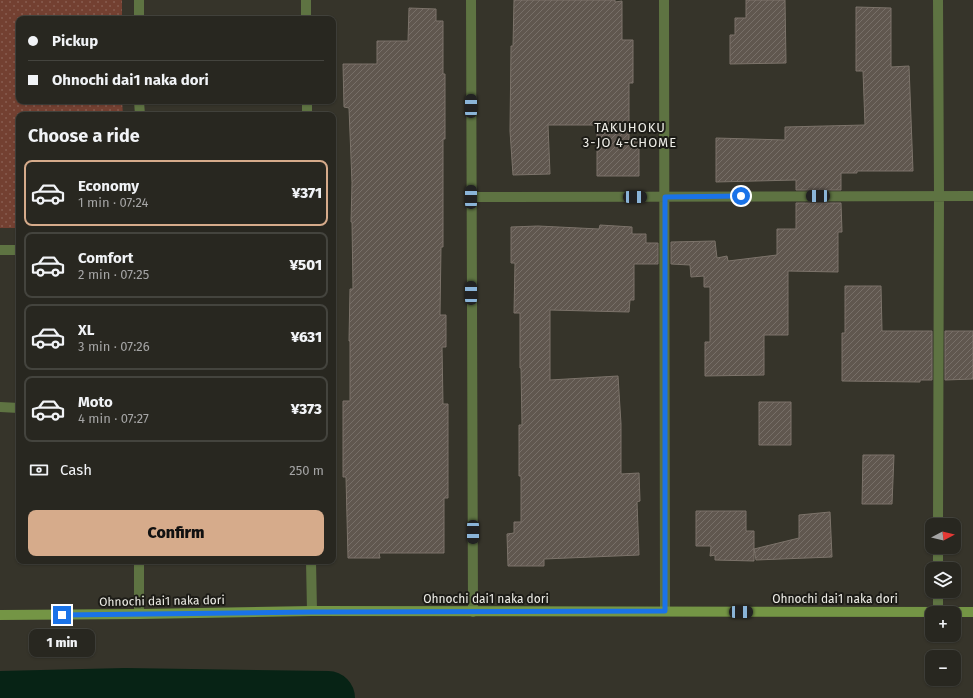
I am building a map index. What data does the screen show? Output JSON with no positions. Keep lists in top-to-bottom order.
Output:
{
  "streets": {
    "street": ["Ohnochi dai1 naka dori"]
  },
  "districts": ["TAKUHOKU 3-JO 4-CHOME"],
  "north": "right",
  "page": {
    "banner": ["Pickup", "Ohnochi dai1 naka dori"],
    "heading": "Choose a ride",
    "list": [
      {
        "name": "Economy",
        "note": "1 min · 07:24",
        "value": "¥371"
      },
      {
        "name": "Comfort",
        "note": "2 min · 07:25",
        "value": "¥501"
      },
      {
        "name": "XL",
        "note": "3 min · 07:26",
        "value": "¥631"
      },
      {
        "name": "Moto",
        "note": "4 min · 07:27",
        "value": "¥373"
      }
    ],
    "pay": ["Cash", "250 m"],
    "buttons": "Confirm",
    "map_buttons": ["+", "−"],
    "bubble": "1 min"
  }
}
